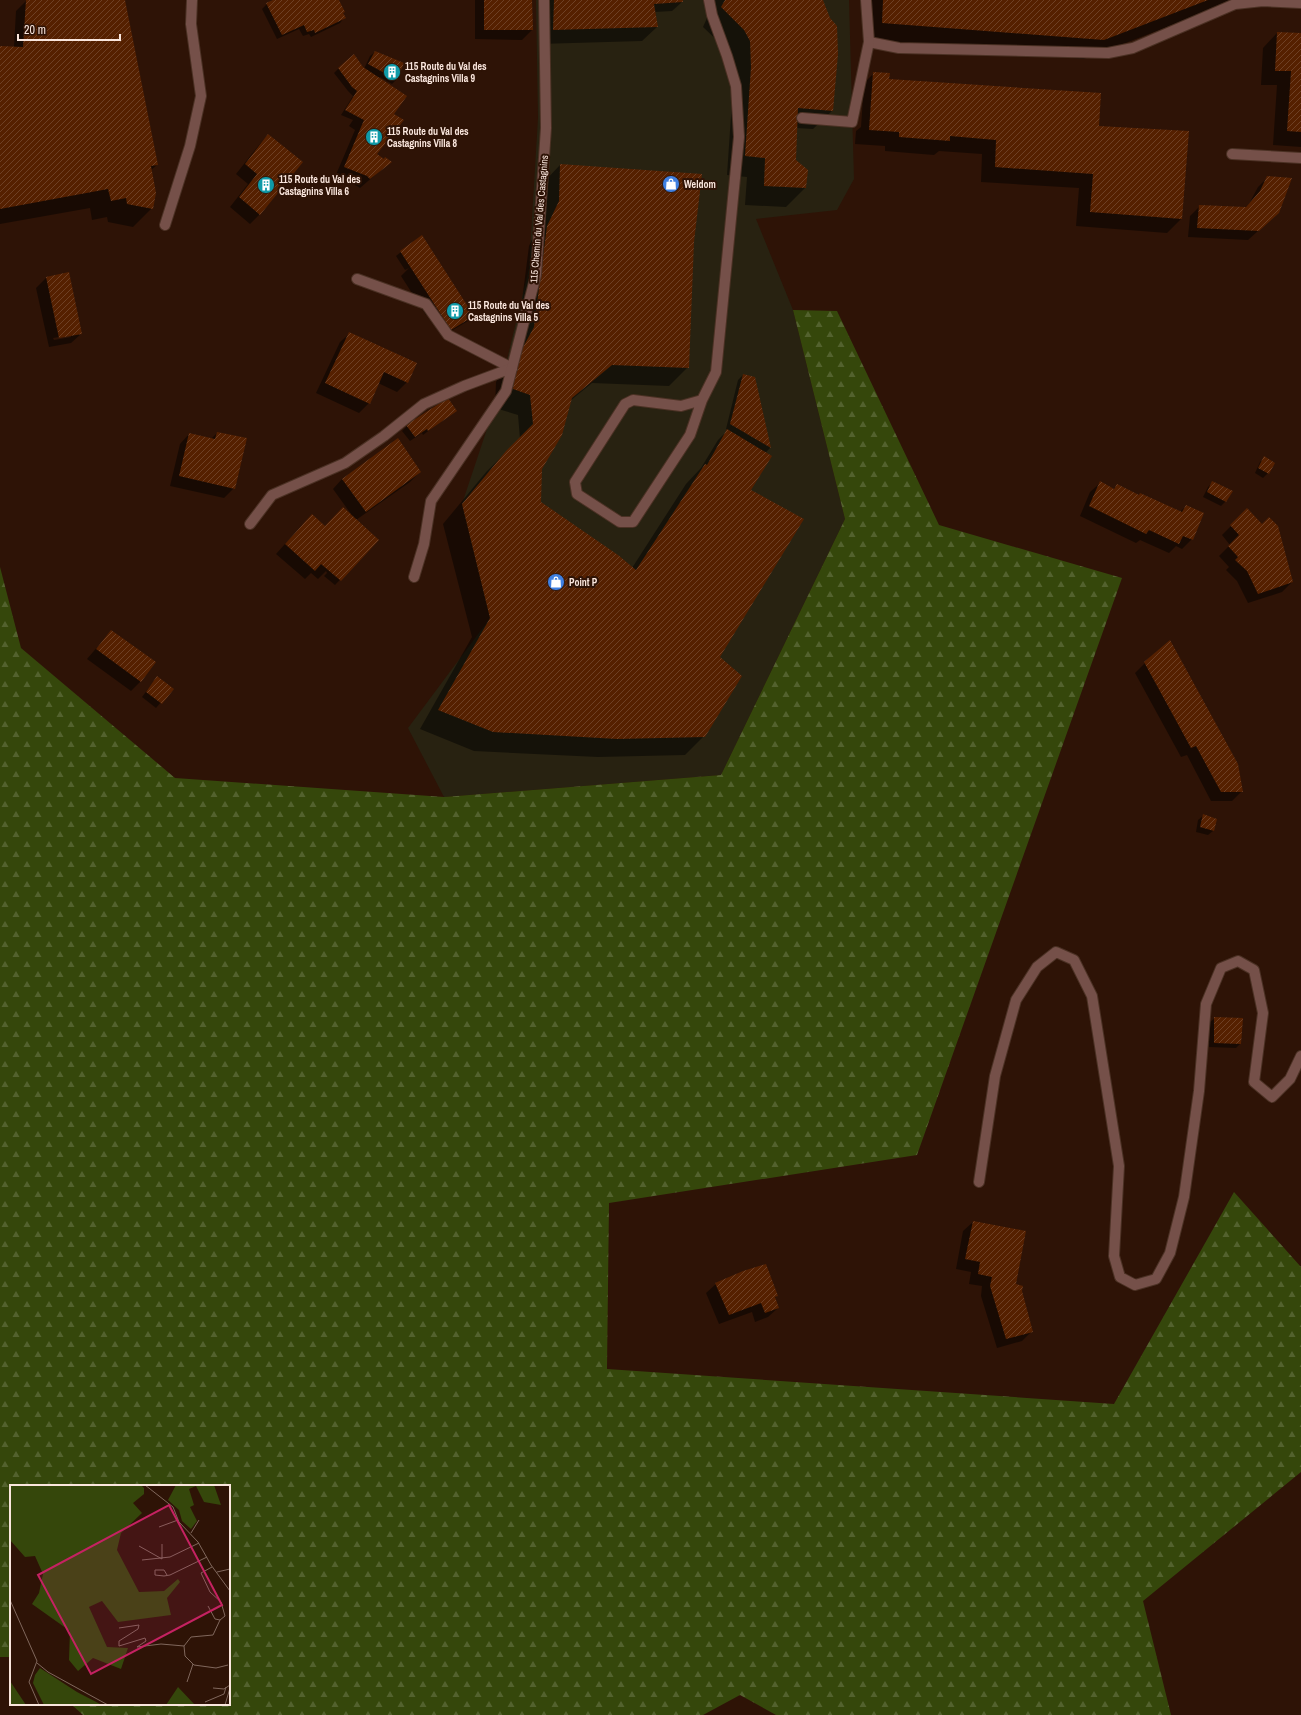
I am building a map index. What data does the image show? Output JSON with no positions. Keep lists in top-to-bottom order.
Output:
{
  "streets": {
    "street": ["115 Chemin du Val des Castagnins"]
  },
  "places": {
    "building": [
      "115 Route du Val des Castagnins Villa 9",
      "115 Route du Val des Castagnins Villa 8",
      "115 Route du Val des Castagnins Villa 6",
      "115 Route du Val des Castagnins Villa 5"
    ],
    "shop": ["Weldom", "Point P"]
  },
  "scale_bar": "20 m"
}
